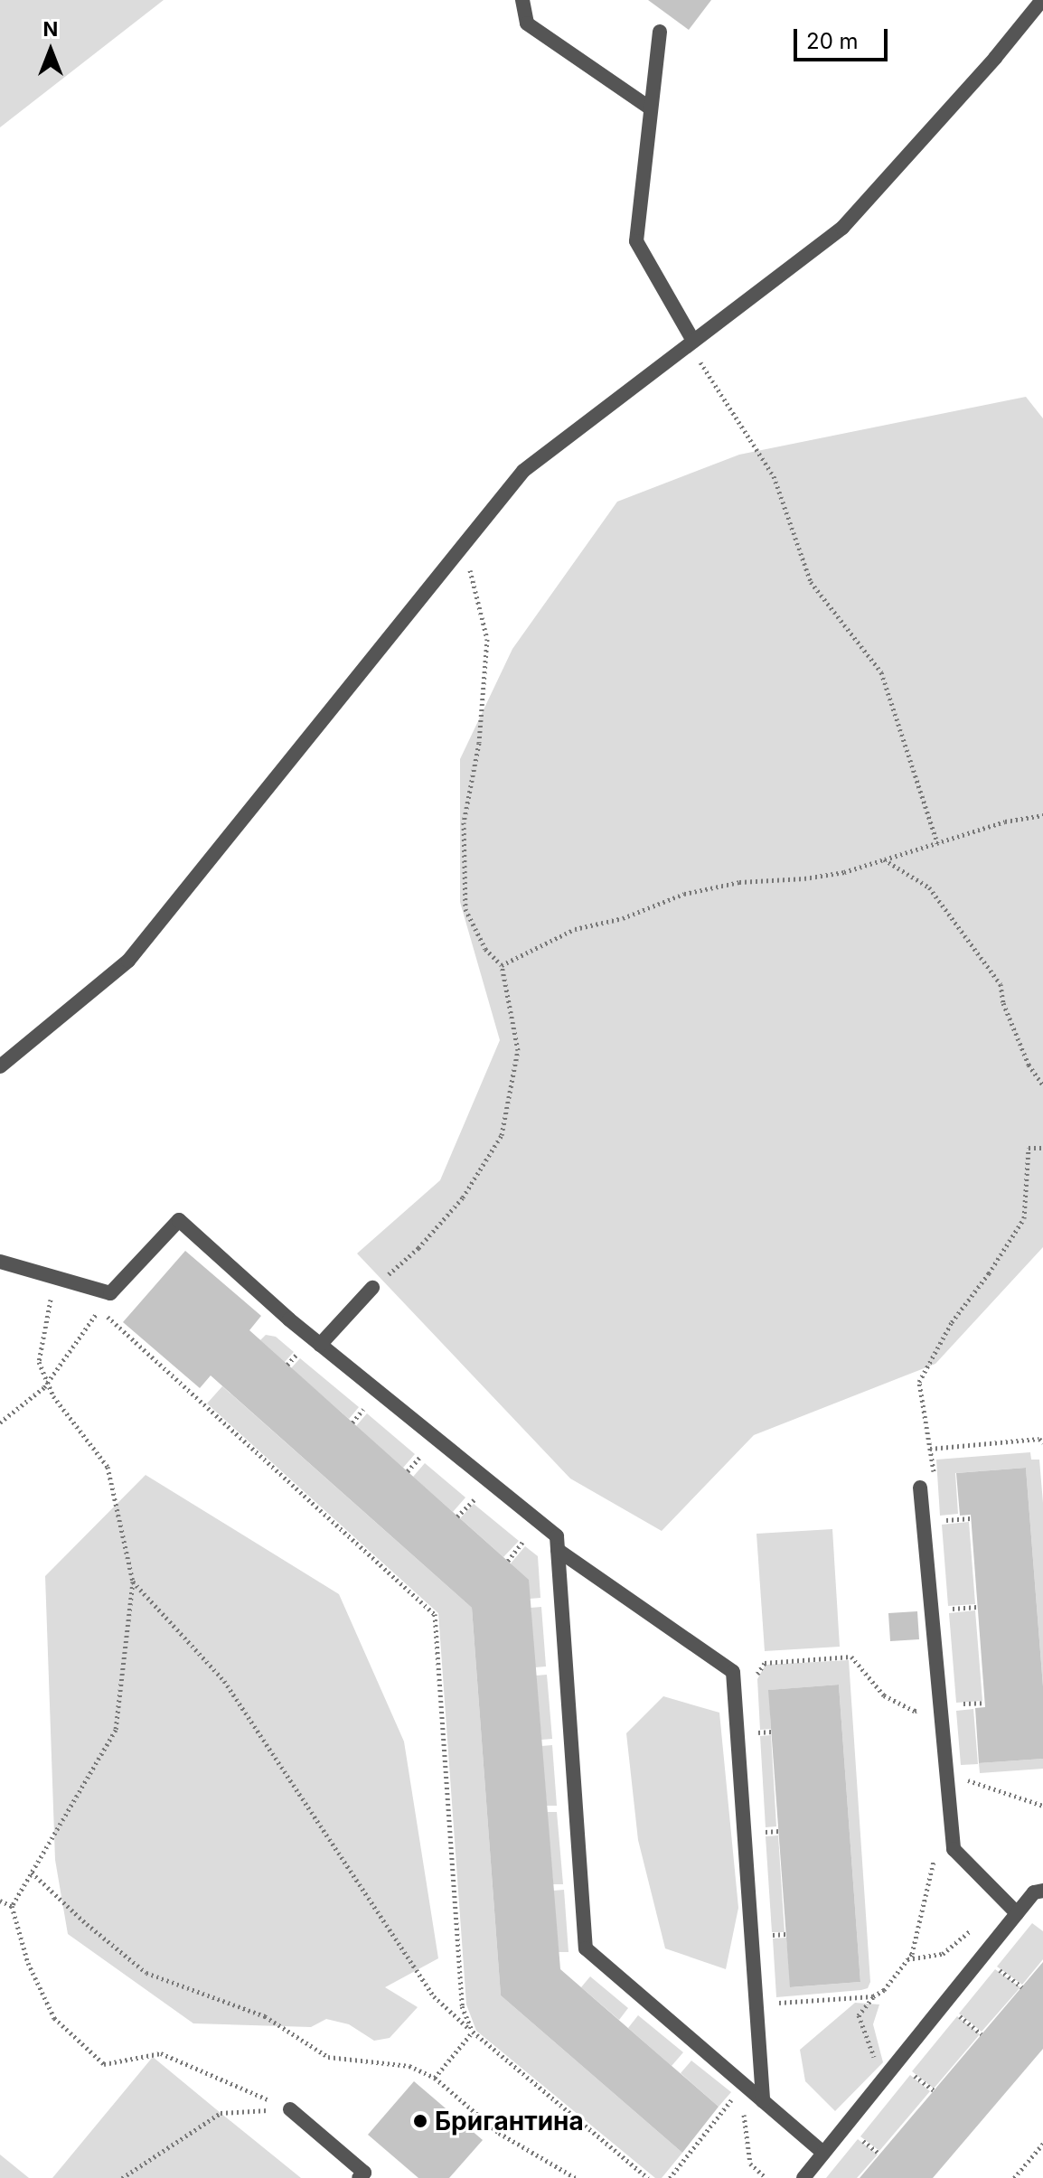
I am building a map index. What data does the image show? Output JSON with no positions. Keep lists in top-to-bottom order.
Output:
{
  "places": ["Бригантина"],
  "scale_bar": "20 m",
  "north": "top"
}
